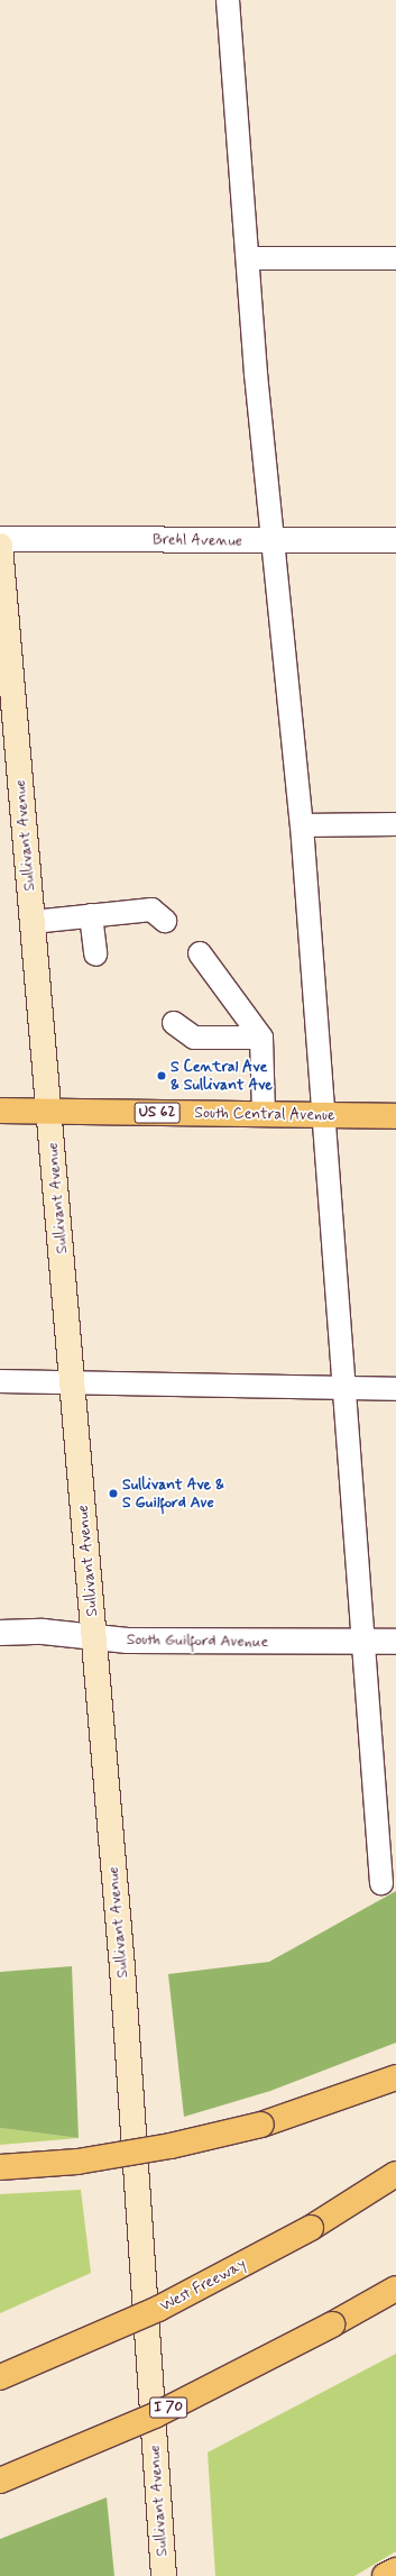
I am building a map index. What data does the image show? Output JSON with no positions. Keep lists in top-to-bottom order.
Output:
{
  "streets": {
    "main road": [
      "Sullivant Avenue",
      "US 62",
      "South Central Avenue",
      "West Freeway",
      "I 70"
    ],
    "street": ["Brehl Avenue", "South Guilford Avenue"]
  },
  "crossings": [
    ["Sullivant Avenue", "South Central Avenue"],
    ["Sullivant Avenue", "South Guilford Avenue"]
  ],
  "places": ["S Central Ave & Sullivant Ave", "Sullivant Ave & S Guilford Ave"]
}
